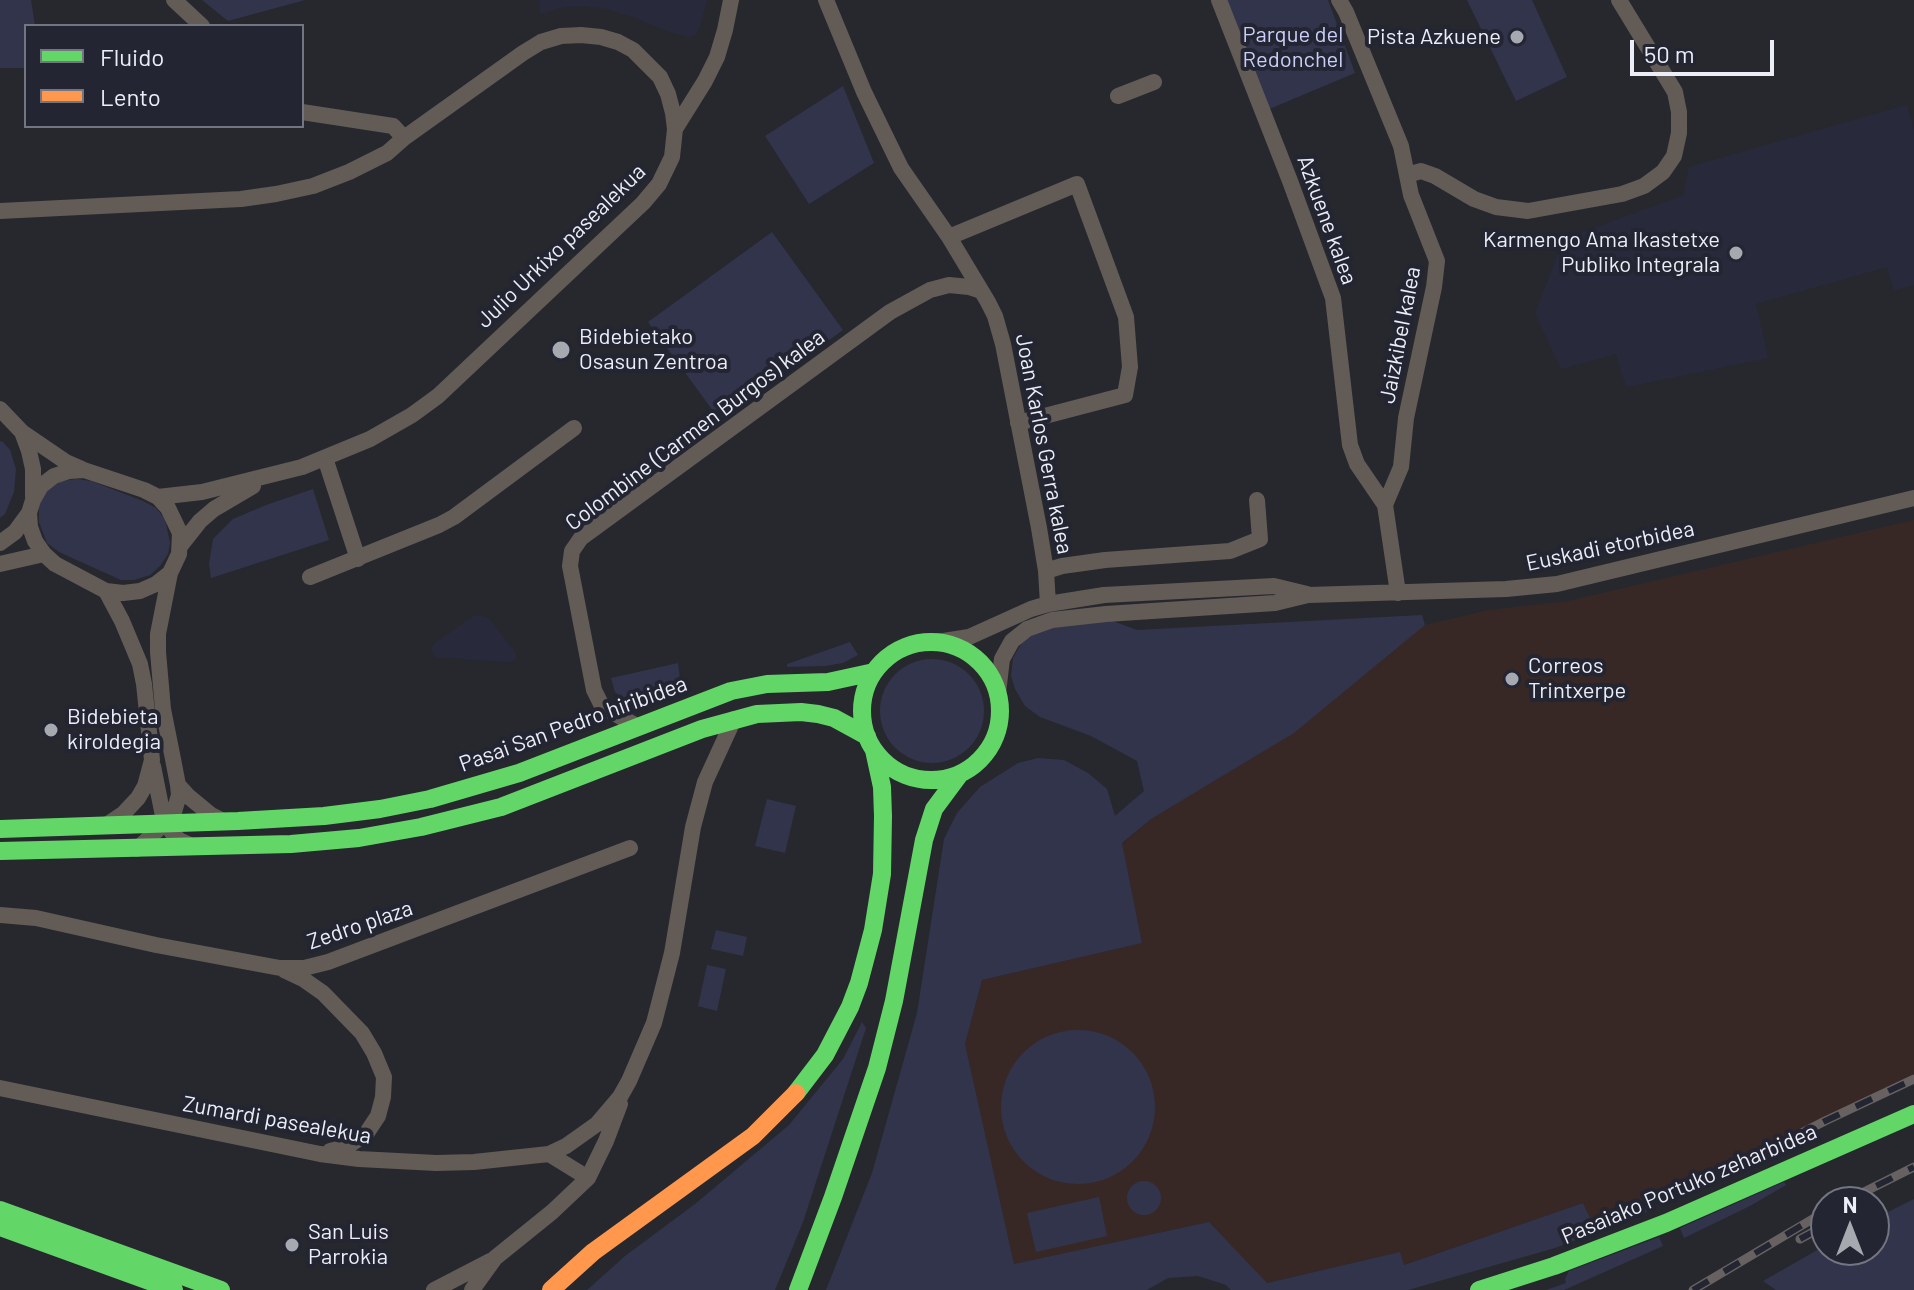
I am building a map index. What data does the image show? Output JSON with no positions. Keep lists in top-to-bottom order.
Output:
{
  "streets": {
    "main road": ["Pasai San Pedro hiribidea", "Pasaiako Portuko zeharbidea"],
    "street": [
      "Azkuene kalea",
      "Julio Urkixo pasealekua",
      "Jaizkibel kalea",
      "Colombine (Carmen Burgos) kalea",
      "Joan Karlos Gerra kalea",
      "Euskadi etorbidea",
      "Zedro plaza",
      "Zumardi pasealekua"
    ]
  },
  "crossings": [
    ["Azkuene kalea", "Jaizkibel kalea"],
    ["Colombine (Carmen Burgos) kalea", "Joan Karlos Gerra kalea"],
    ["Colombine (Carmen Burgos) kalea", "Pasai San Pedro hiribidea"],
    ["Joan Karlos Gerra kalea", "Euskadi etorbidea"],
    ["Euskadi etorbidea", "Pasai San Pedro hiribidea"]
  ],
  "parks": ["Parque del Redonchel"],
  "places": [
    "Pista Azkuene",
    "Karmengo Ama Ikastetxe Publiko Integrala",
    "Bidebietako Osasun Zentroa",
    "Correos Trintxerpe",
    "Bidebieta kiroldegia",
    "San Luis Parrokia"
  ],
  "legend": ["Fluido", "Lento"],
  "scale_bar": "50 m",
  "north": "top"
}
